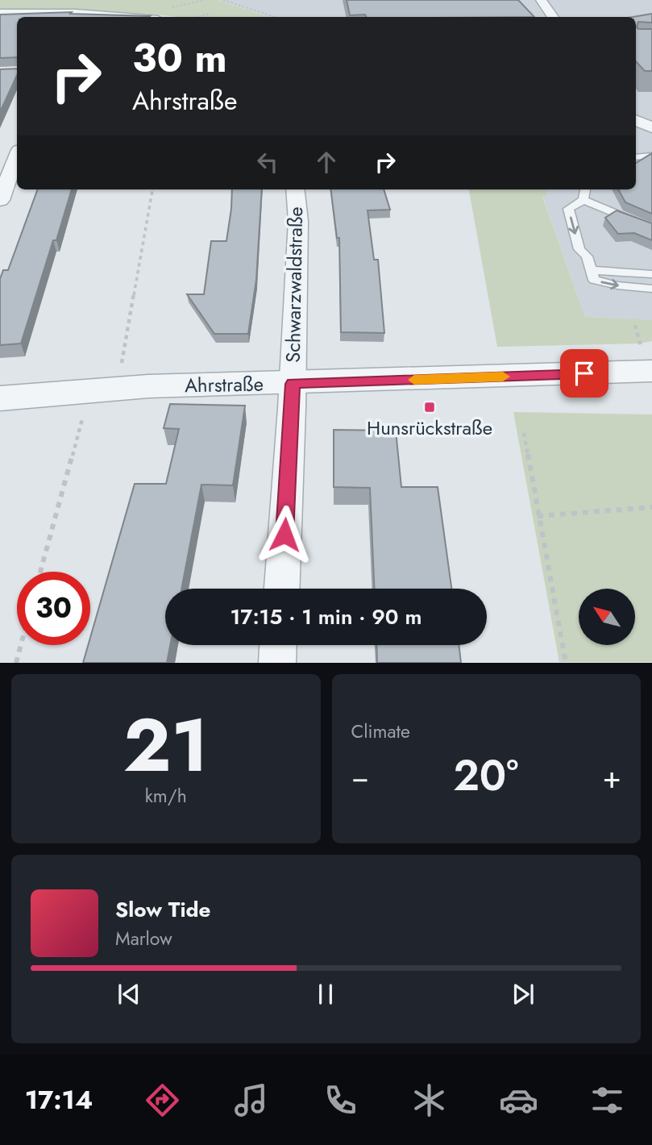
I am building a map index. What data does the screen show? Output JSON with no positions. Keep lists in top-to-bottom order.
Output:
{
  "streets": {
    "street": ["Schwarzwaldstraße", "Ahrstraße"]
  },
  "crossings": [
    ["Schwarzwaldstraße", "Ahrstraße"]
  ],
  "places": {
    "transit": ["Hunsrückstraße"]
  },
  "north": "top left",
  "page": {
    "turn": ["30 m", "Ahrstraße"],
    "limit": "30",
    "trip": "17:15 · 1 min · 90 m",
    "tile": [
      ["21", "km/h"],
      "Climate"
    ],
    "heat": ["−", "20°", "+"],
    "song": ["Slow Tide", "Marlow"],
    "tabs": "17:14"
  }
}
